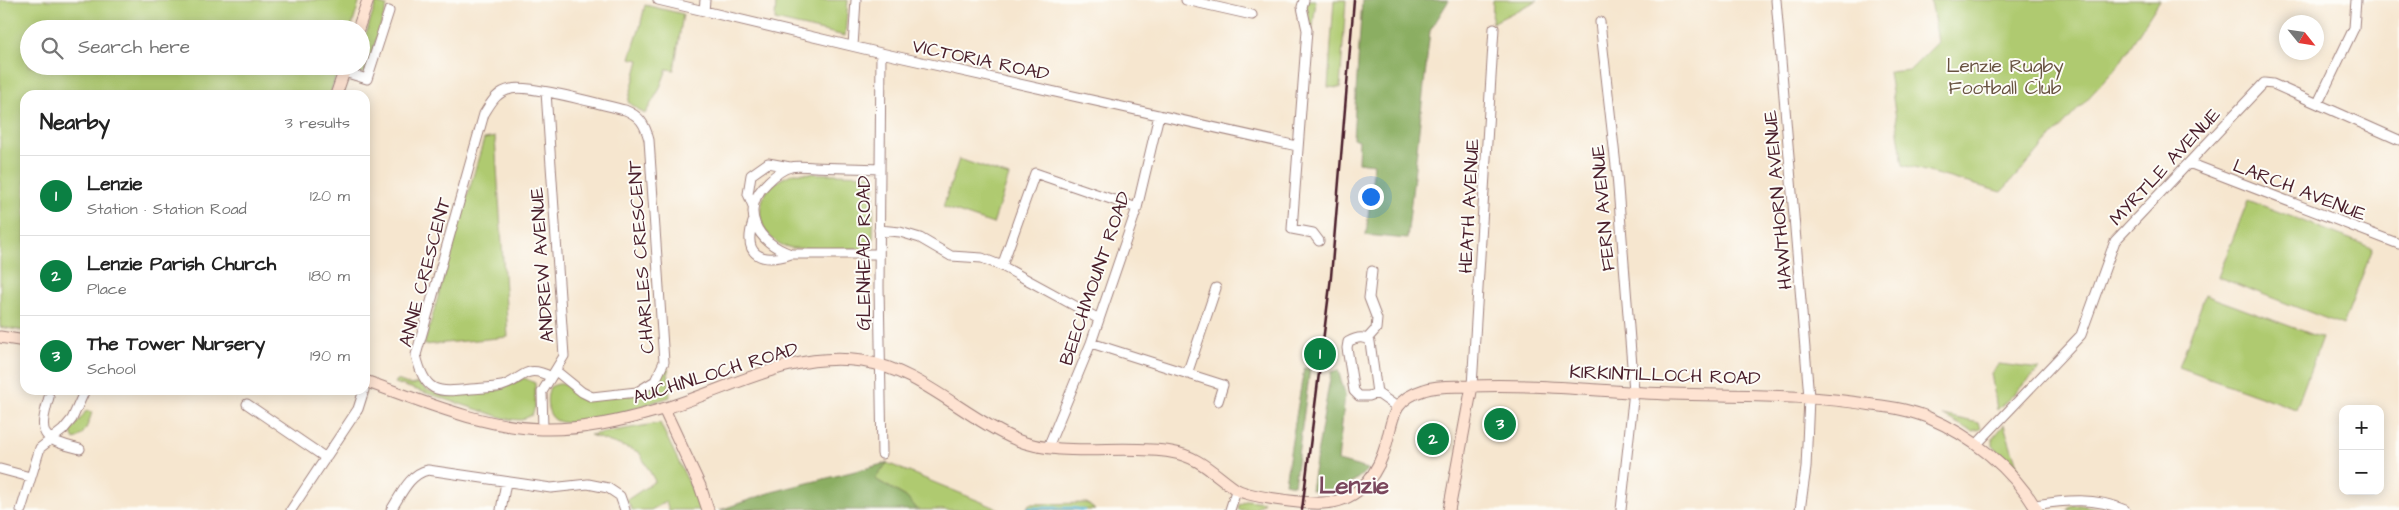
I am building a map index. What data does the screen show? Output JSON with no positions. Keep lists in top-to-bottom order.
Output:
{
  "streets": {
    "main road": ["AUCHINLOCH ROAD", "KIRKINTILLOCH ROAD"],
    "street": [
      "VICTORIA ROAD",
      "MYRTLE AVENUE",
      "LARCH AVENUE",
      "HAWTHORN AVENUE",
      "HEATH AVENUE",
      "FERN AVENUE",
      "GLENHEAD ROAD",
      "CHARLES CRESCENT",
      "ANDREW AVENUE",
      "ANNE CRESCENT",
      "BEECHMOUNT ROAD"
    ]
  },
  "crossings": [
    ["VICTORIA ROAD", "GLENHEAD ROAD"],
    ["VICTORIA ROAD", "BEECHMOUNT ROAD"],
    ["MYRTLE AVENUE", "LARCH AVENUE"],
    ["MYRTLE AVENUE", "KIRKINTILLOCH ROAD"],
    ["HAWTHORN AVENUE", "KIRKINTILLOCH ROAD"],
    ["HEATH AVENUE", "KIRKINTILLOCH ROAD"],
    ["FERN AVENUE", "KIRKINTILLOCH ROAD"],
    ["GLENHEAD ROAD", "AUCHINLOCH ROAD"],
    ["CHARLES CRESCENT", "ANDREW AVENUE"],
    ["CHARLES CRESCENT", "ANNE CRESCENT"],
    ["ANDREW AVENUE", "ANNE CRESCENT"],
    ["ANDREW AVENUE", "AUCHINLOCH ROAD"],
    ["BEECHMOUNT ROAD", "AUCHINLOCH ROAD"]
  ],
  "districts": ["Lenzie"],
  "parks": ["Lenzie Rugby Football Club"],
  "north": "bottom right",
  "page": {
    "search": "Search here",
    "heading": ["Nearby", "3 results"],
    "list": [
      {
        "mark": "1",
        "name": "Lenzie",
        "note": "Station · Station Road",
        "value": "120 m"
      },
      {
        "mark": "2",
        "name": "Lenzie Parish Church",
        "note": "Place",
        "value": "180 m"
      },
      {
        "mark": "3",
        "name": "The Tower Nursery",
        "note": "School",
        "value": "190 m"
      }
    ],
    "pins": ["1", "3", "2"],
    "map_buttons": ["+", "−"]
  }
}
